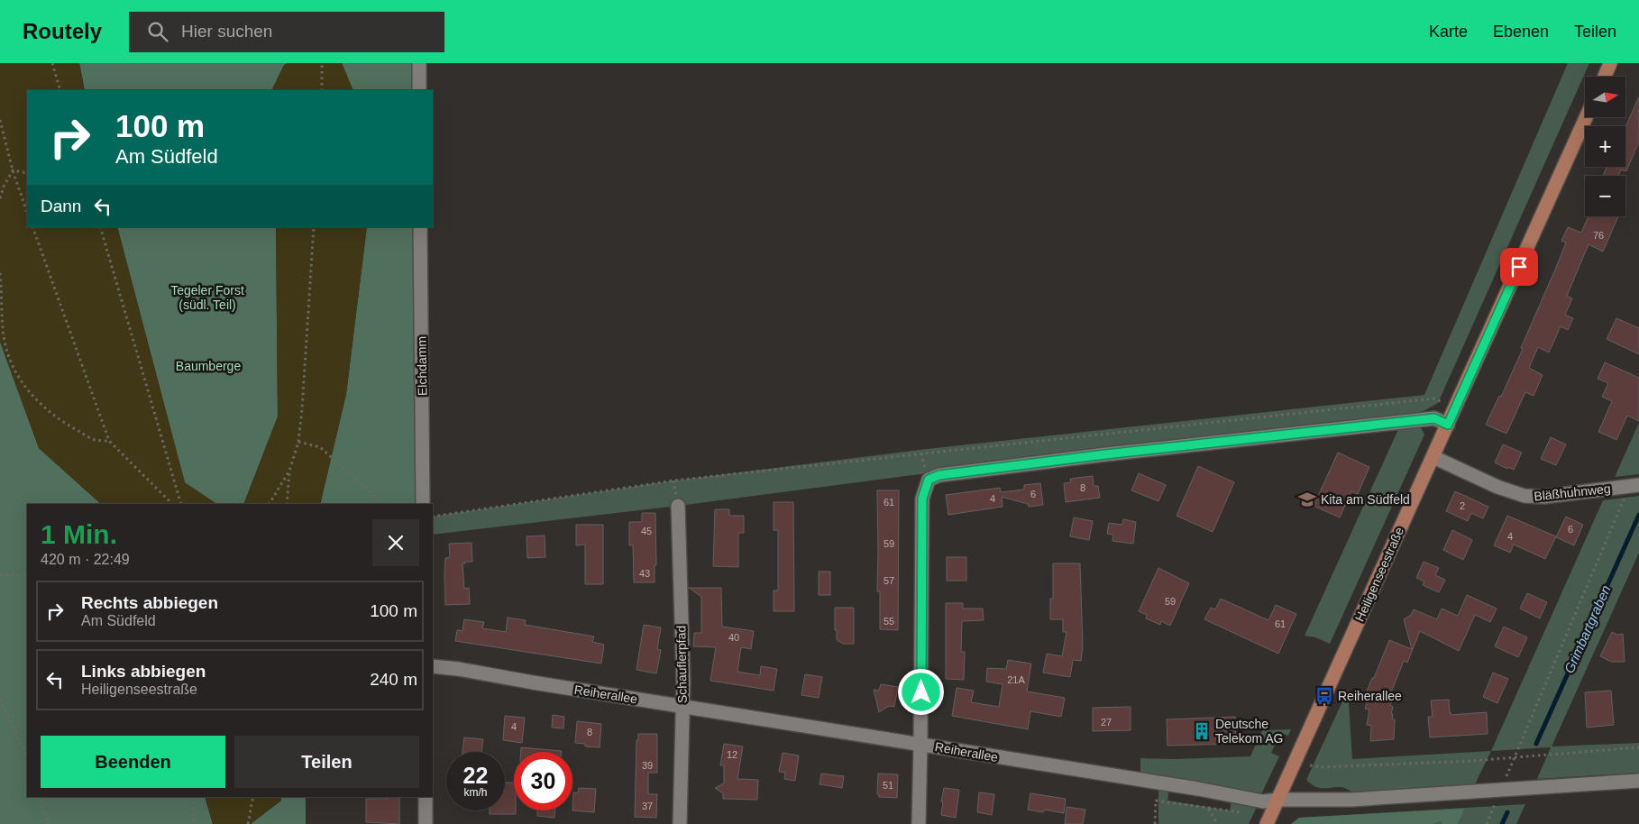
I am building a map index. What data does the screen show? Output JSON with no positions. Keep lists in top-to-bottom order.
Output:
{
  "streets": {
    "main road": ["Heiligenseestraße"],
    "street": [
      "Elchdamm",
      "Bläßhuhnweg",
      "Schauflerpfad",
      "Reiherallee"
    ]
  },
  "crossings": [
    ["Bläßhuhnweg", "Heiligenseestraße"],
    ["Heiligenseestraße", "Reiherallee"],
    ["Schauflerpfad", "Reiherallee"]
  ],
  "water": ["Grimbartgraben"],
  "parks": ["Tegeler Forst (südl. Teil)", "Baumberge"],
  "places": {
    "school or university": ["Kita am Südfeld"],
    "bus stop": ["Reiherallee"],
    "building": ["Deutsche Telekom AG"]
  },
  "house_numbers": [
    "76",
    "8",
    "6",
    "4",
    "61",
    "2",
    "6",
    "45",
    "4",
    "59",
    "43",
    "57",
    "59",
    "55",
    "61",
    "40",
    "21A",
    "27",
    "4",
    "8",
    "12",
    "39",
    "51",
    "37"
  ],
  "north": "right",
  "page": {
    "header": "Routely",
    "search": "Hier suchen",
    "nav": ["Karte", "Ebenen", "Teilen"],
    "map_buttons": ["+", "−"],
    "turn": ["100 m", "Am Südfeld"],
    "then": "Dann",
    "heading": ["1 Min.", "420 m · 22:49"],
    "list": [
      {
        "name": "Rechts abbiegen",
        "note": "Am Südfeld",
        "value": "100 m"
      },
      {
        "name": "Links abbiegen",
        "note": "Heiligenseestraße",
        "value": "240 m"
      }
    ],
    "buttons": ["Beenden", "Teilen"],
    "speed": "22 km/h",
    "limit": "30"
  }
}
